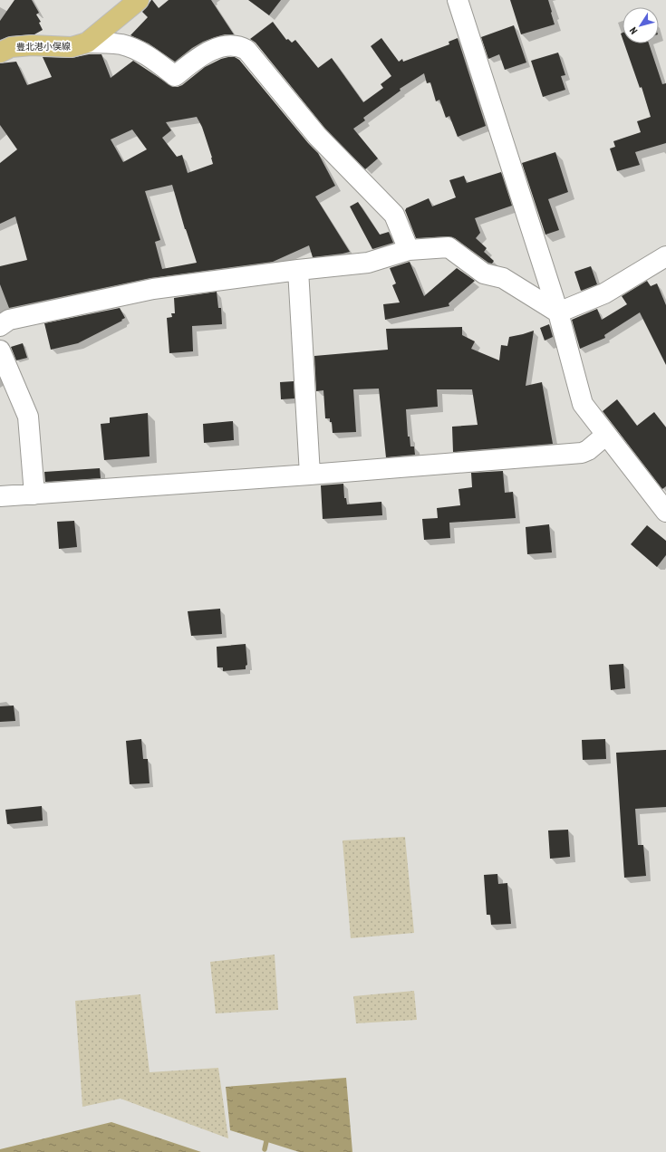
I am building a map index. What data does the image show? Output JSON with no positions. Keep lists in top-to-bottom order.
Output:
{
  "streets": {
    "main road": ["豊北港小俣線"]
  },
  "north": "bottom left"
}
